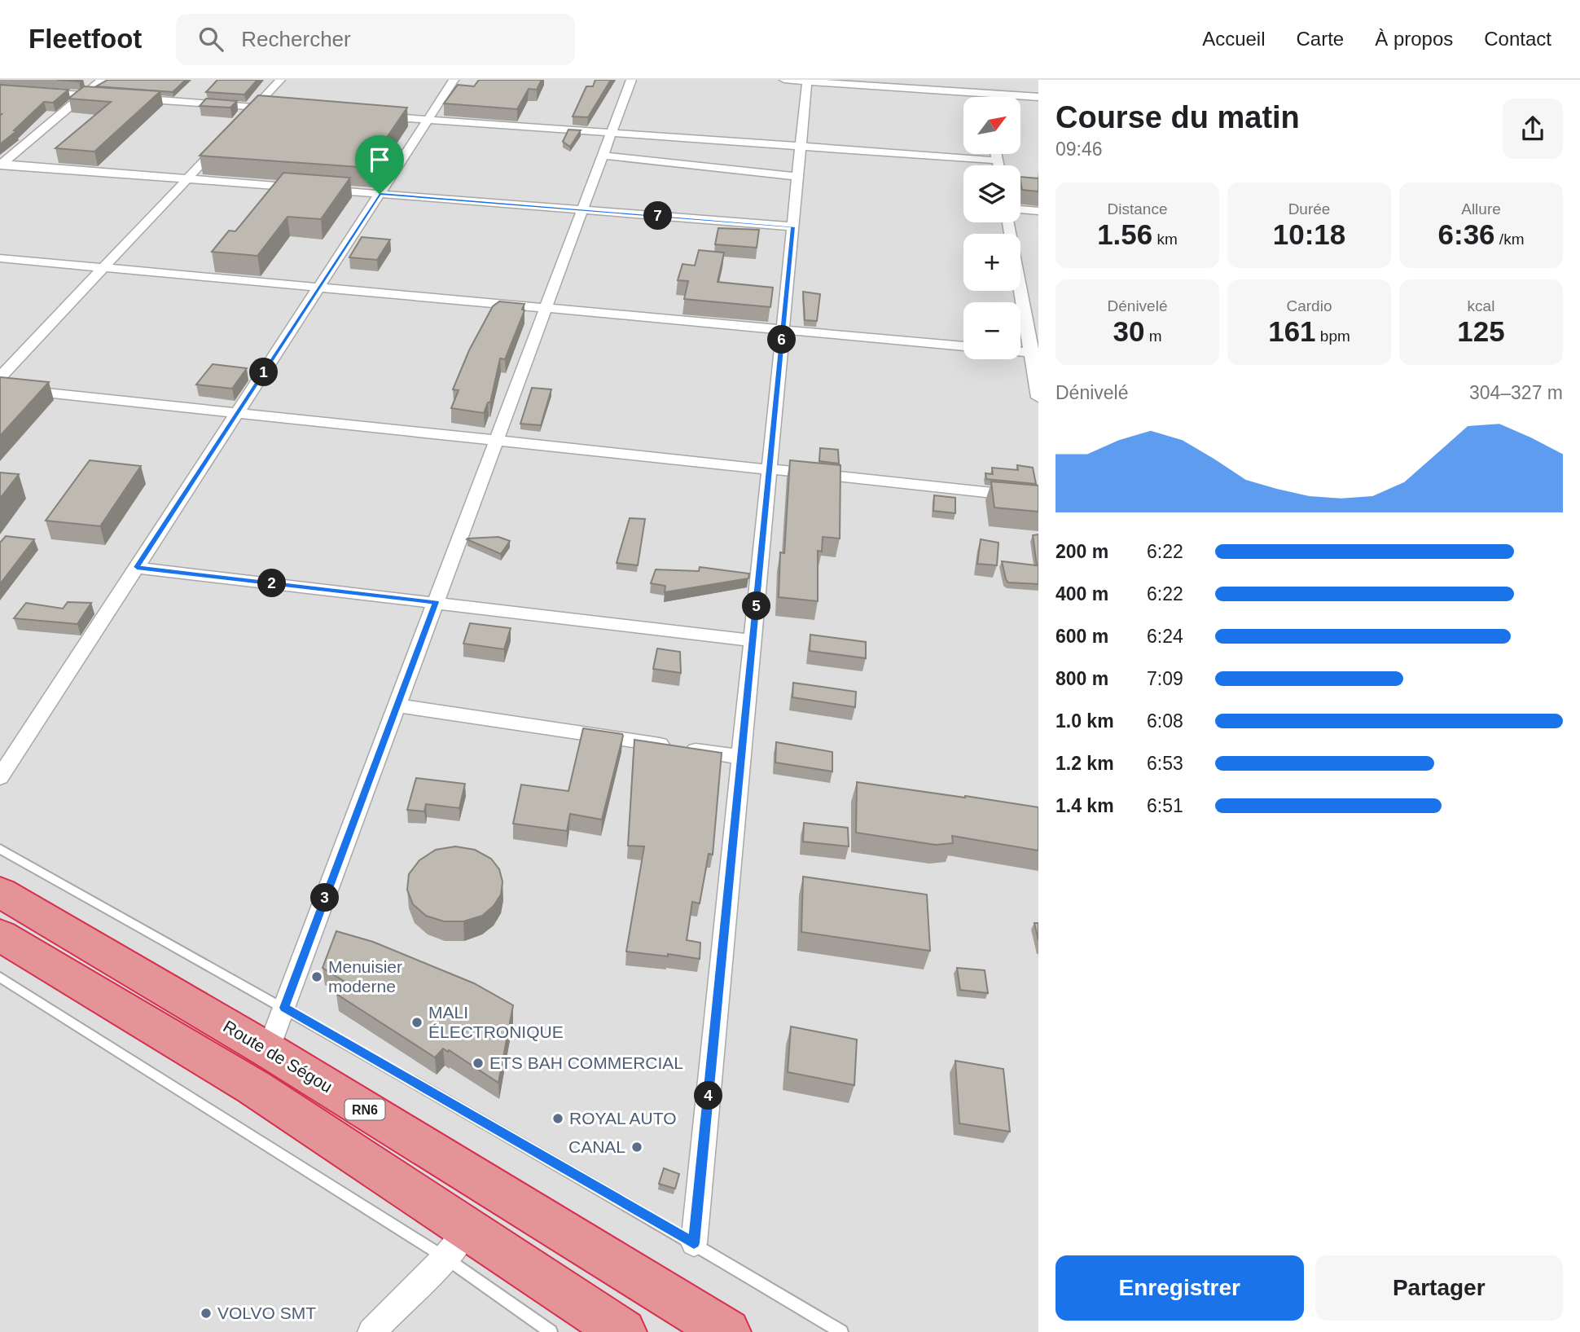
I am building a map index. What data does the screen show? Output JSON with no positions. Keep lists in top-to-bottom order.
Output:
{
  "streets": {
    "highway": ["Route de Ségou", "RN6"]
  },
  "places": [
    "Menuisier moderne",
    "MALI ÉLECTRONIQUE",
    "ETS BAH COMMERCIAL",
    "ROYAL AUTO",
    "CANAL",
    "VOLVO SMT"
  ],
  "north": "top right",
  "page": {
    "header": "Fleetfoot",
    "search": "Rechercher",
    "nav": [
      "Accueil",
      "Carte",
      "À propos",
      "Contact"
    ],
    "heading": ["Course du matin", "09:46"],
    "map_buttons": ["+", "−"],
    "stats": [
      ["Distance", "1.56 km"],
      ["Durée", "10:18"],
      ["Allure", "6:36 /km"],
      ["Dénivelé", "30 m"],
      ["Cardio", "161 bpm"],
      ["kcal", "125"]
    ],
    "pins": [
      "7",
      "6",
      "1",
      "2",
      "5",
      "3",
      "4"
    ],
    "chart": ["Dénivelé", "304–327 m"],
    "list": [
      {
        "name": "200 m",
        "note": "6:22"
      },
      {
        "name": "400 m",
        "note": "6:22"
      },
      {
        "name": "600 m",
        "note": "6:24"
      },
      {
        "name": "800 m",
        "note": "7:09"
      },
      {
        "name": "1.0 km",
        "note": "6:08"
      },
      {
        "name": "1.2 km",
        "note": "6:53"
      },
      {
        "name": "1.4 km",
        "note": "6:51"
      }
    ],
    "buttons": ["Enregistrer", "Partager"]
  }
}
